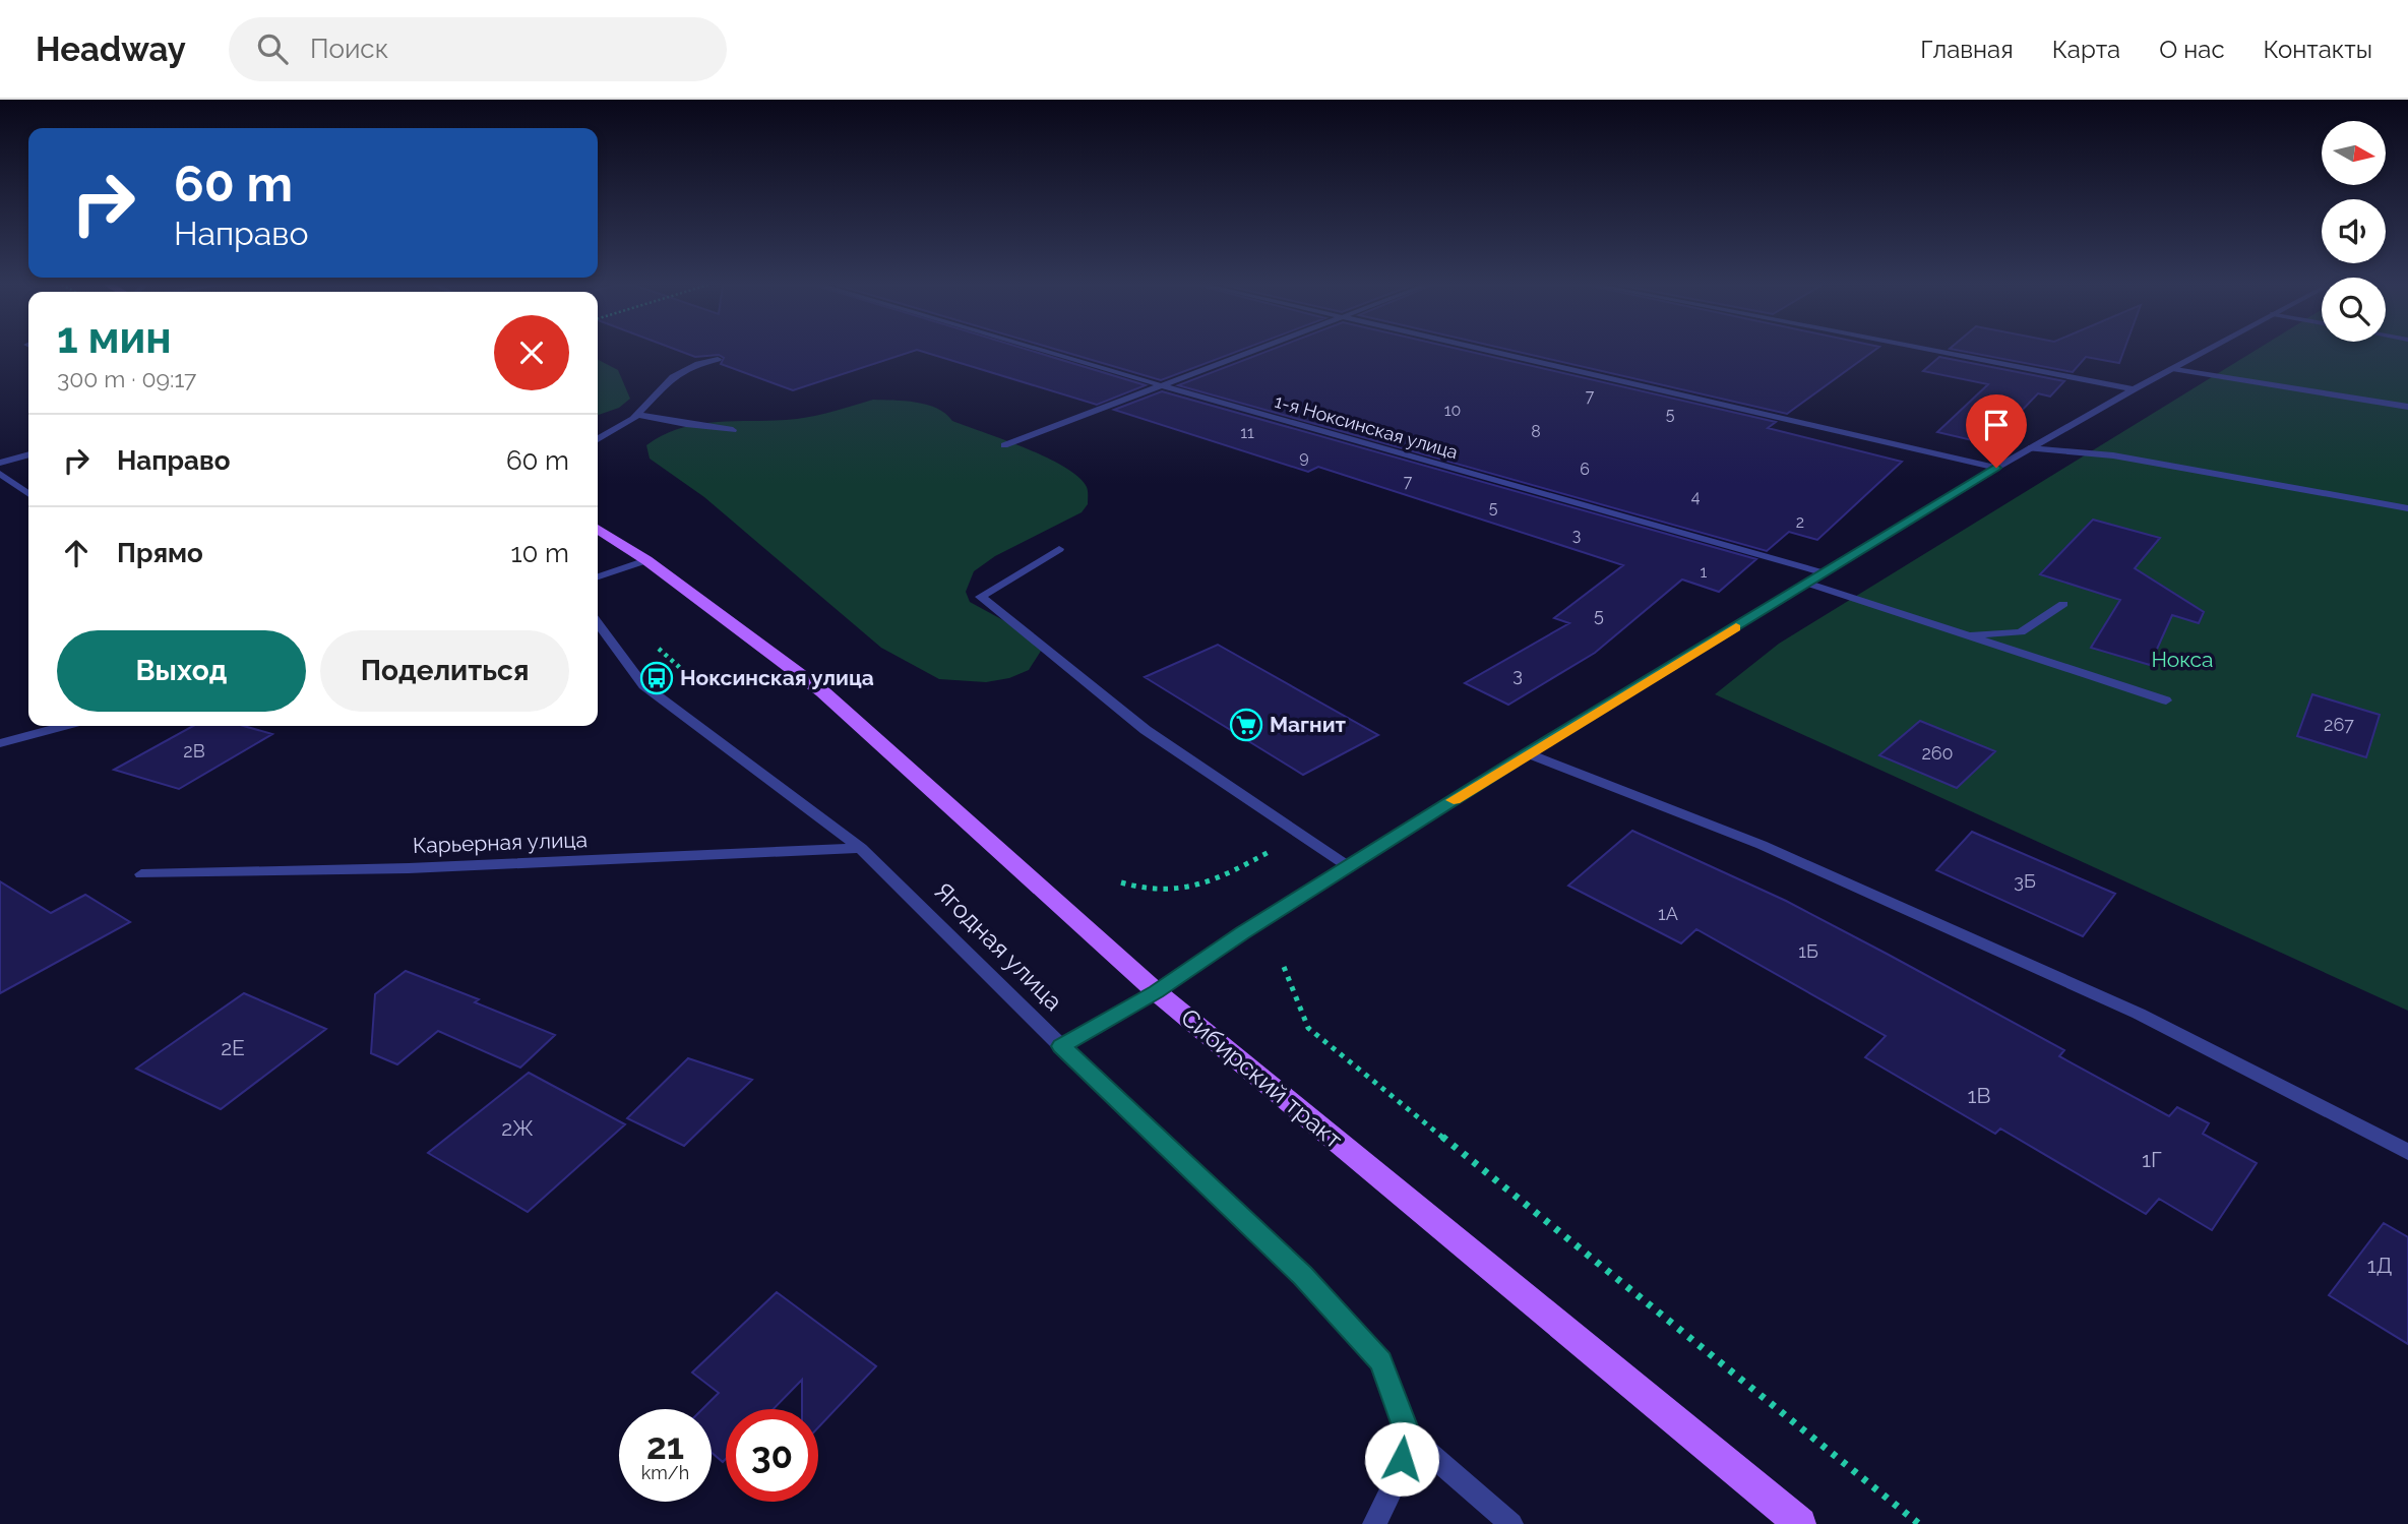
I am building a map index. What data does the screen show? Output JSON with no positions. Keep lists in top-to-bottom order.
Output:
{
  "streets": {
    "main road": ["Сибирский тракт"],
    "street": ["1-я Ноксинская улица", "Карьерная улица", "Ягодная улица"]
  },
  "crossings": [
    ["Карьерная улица", "Ягодная улица"]
  ],
  "parks": ["Нокса"],
  "places": {
    "bus stop": ["Ноксинская улица"],
    "supermarket": ["Магнит"]
  },
  "house_numbers": [
    "7",
    "10",
    "5",
    "8",
    "11",
    "9",
    "6",
    "7",
    "4",
    "5",
    "2",
    "3",
    "1",
    "5",
    "3",
    "267",
    "2В",
    "260",
    "3Б",
    "1А",
    "1Б",
    "2Е",
    "1В",
    "2Ж",
    "1Г",
    "1Д"
  ],
  "north": "right",
  "page": {
    "header": "Headway",
    "search": "Поиск",
    "nav": [
      "Главная",
      "Карта",
      "О нас",
      "Контакты"
    ],
    "turn": ["60 m", "Направо"],
    "heading": ["1 мин", "300 m · 09:17"],
    "list": [
      {
        "name": "Направо",
        "value": "60 m"
      },
      {
        "name": "Прямо",
        "value": "10 m"
      }
    ],
    "buttons": ["Выход", "Поделиться"],
    "speed": "21 km/h",
    "limit": "30"
  }
}
